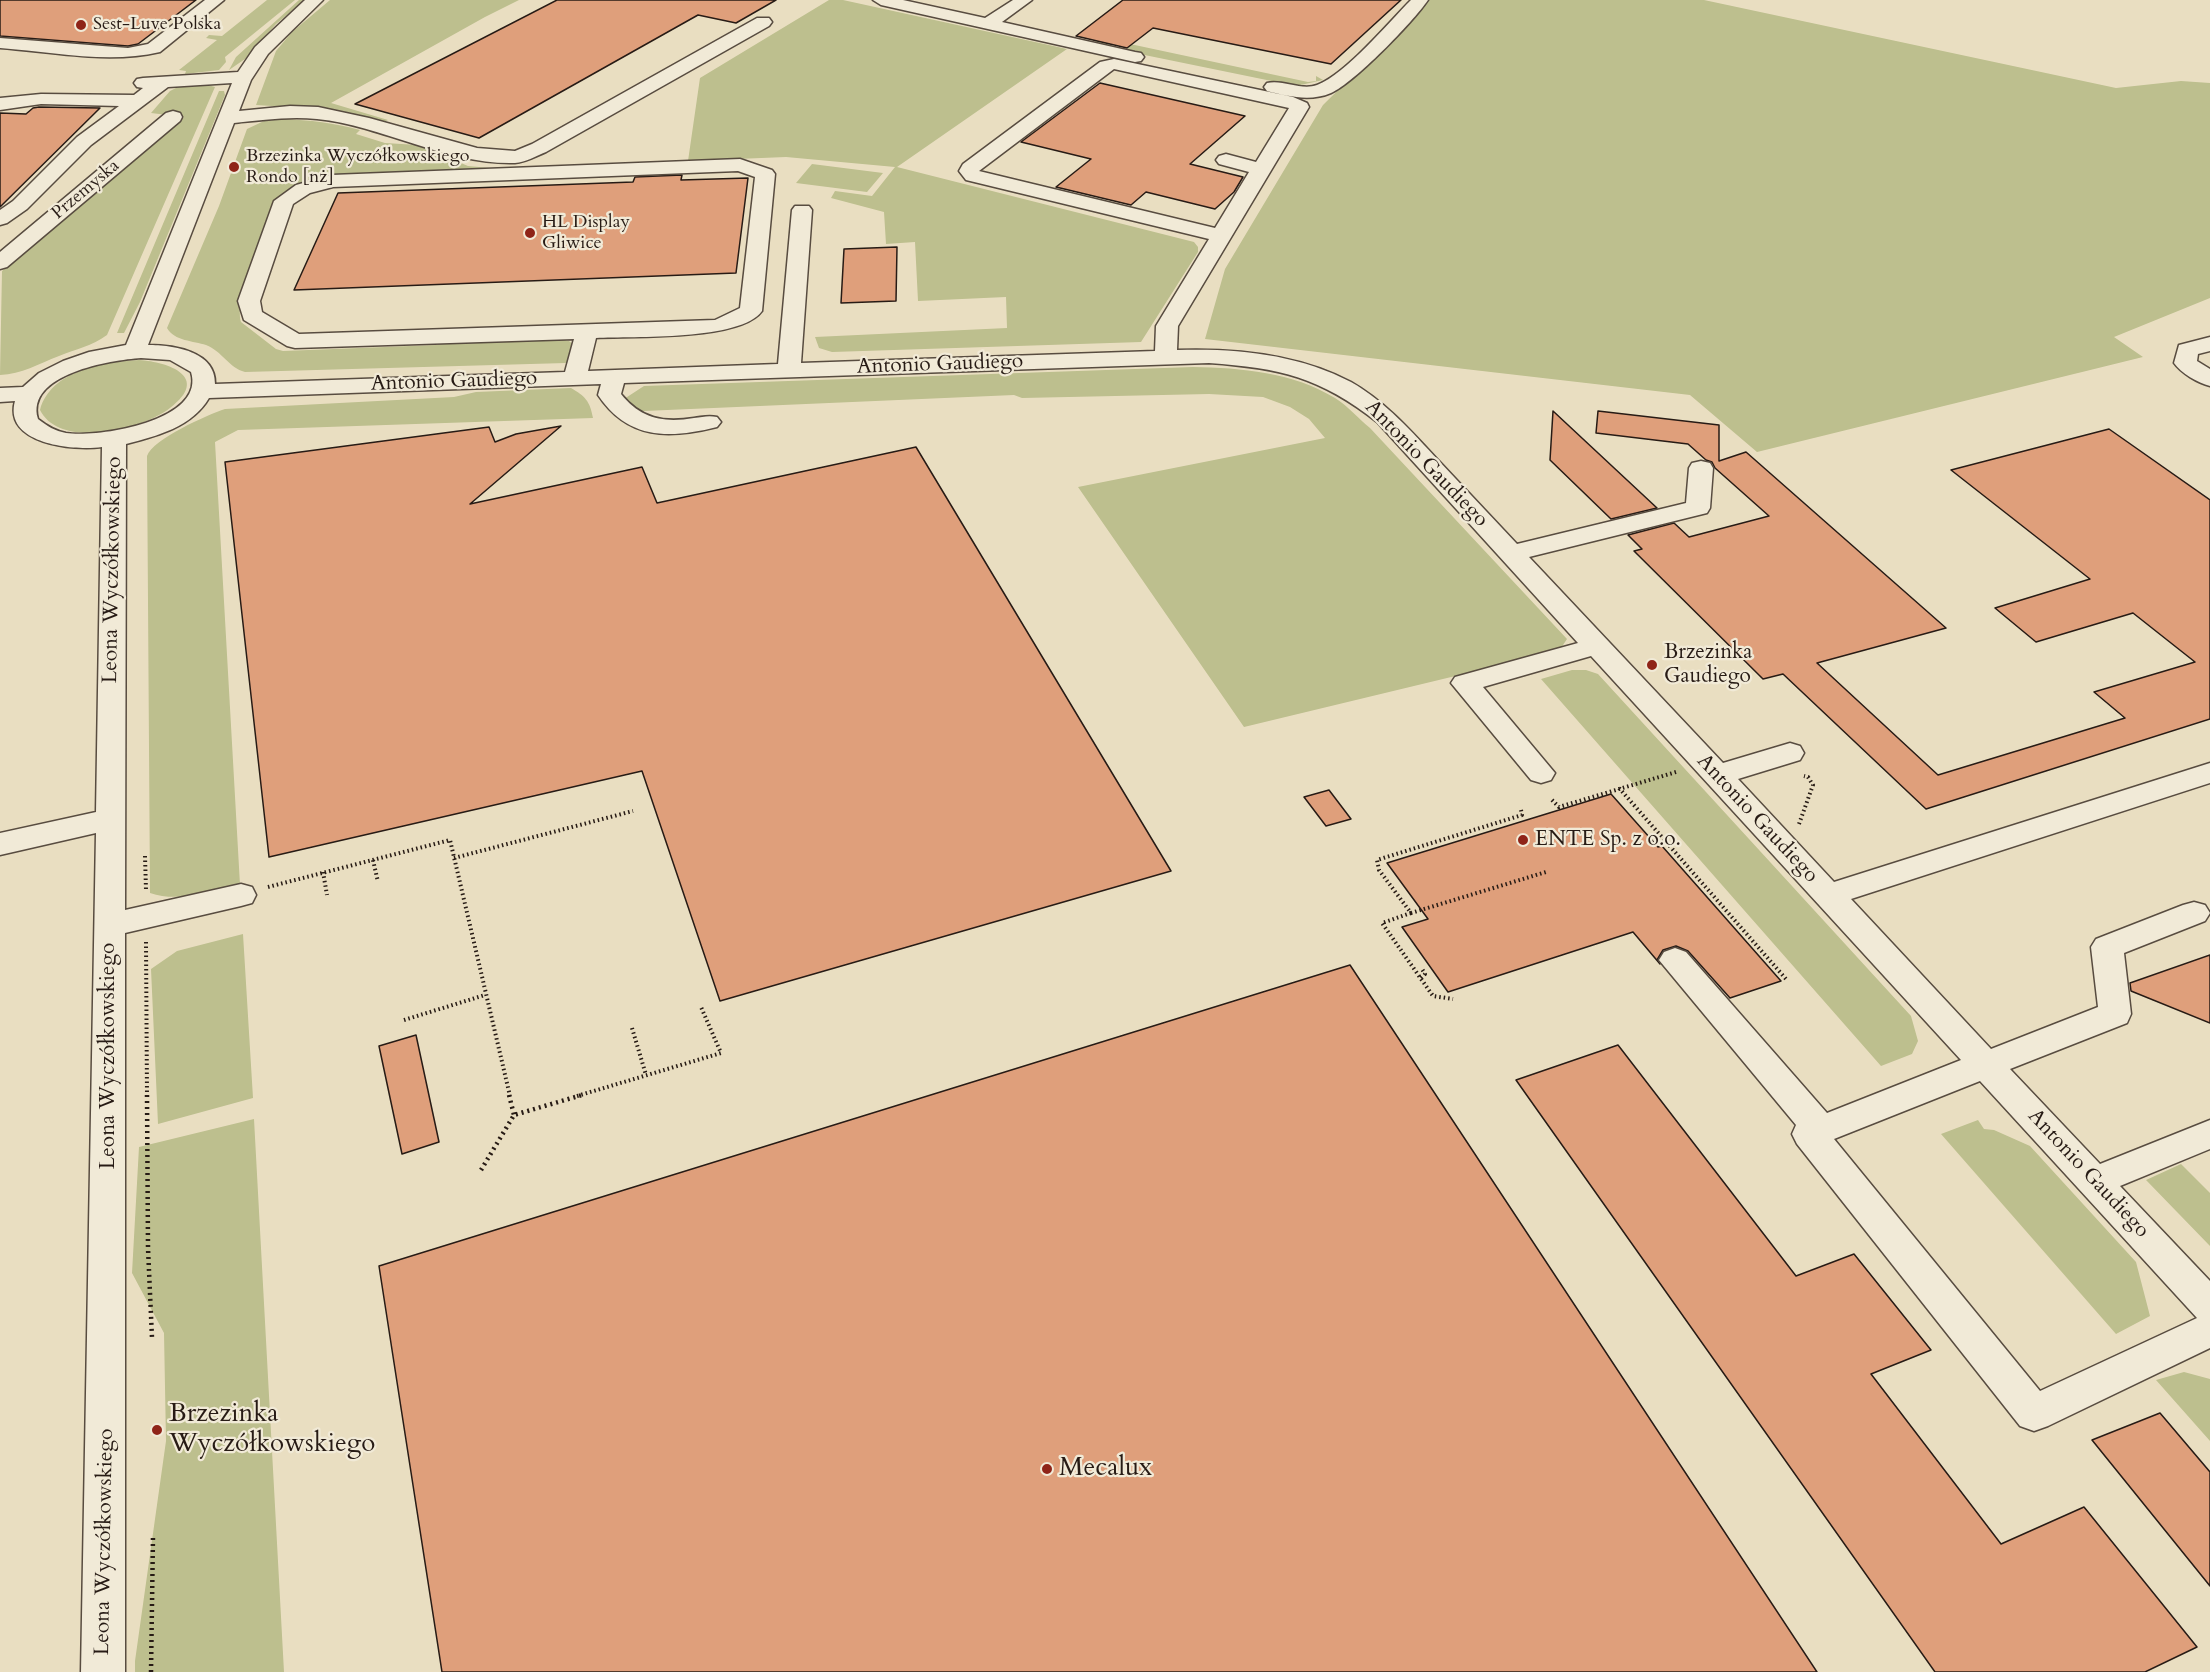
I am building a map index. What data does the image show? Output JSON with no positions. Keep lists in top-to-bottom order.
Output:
{
  "streets": {
    "street": ["Przemyska", "Antonio Gaudiego", "Leona Wyczółkowskiego"]
  },
  "places": [
    "Sest-Luve Polska",
    "Brzezinka Wyczółkowskiego Rondo [nż]",
    "HL Display Gliwice",
    "Brzezinka Gaudiego",
    "ENTE Sp. z o.o.",
    "Brzezinka Wyczółkowskiego",
    "Mecalux"
  ]
}
